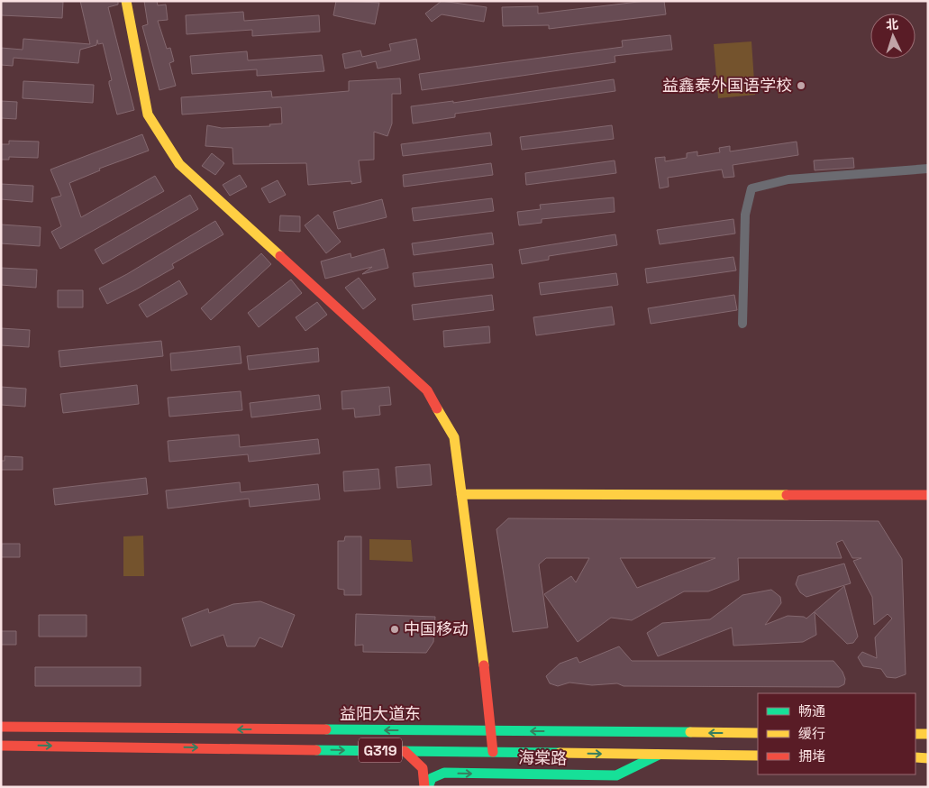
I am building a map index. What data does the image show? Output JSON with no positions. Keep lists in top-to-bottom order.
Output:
{
  "streets": {
    "street": ["益阳大道东", "G319", "海棠路"]
  },
  "crossings": [
    ["G319", "海棠路"]
  ],
  "places": ["益鑫泰外国语学校", "中国移动"],
  "legend": ["畅通", "缓行", "拥堵"],
  "north": "top"
}
